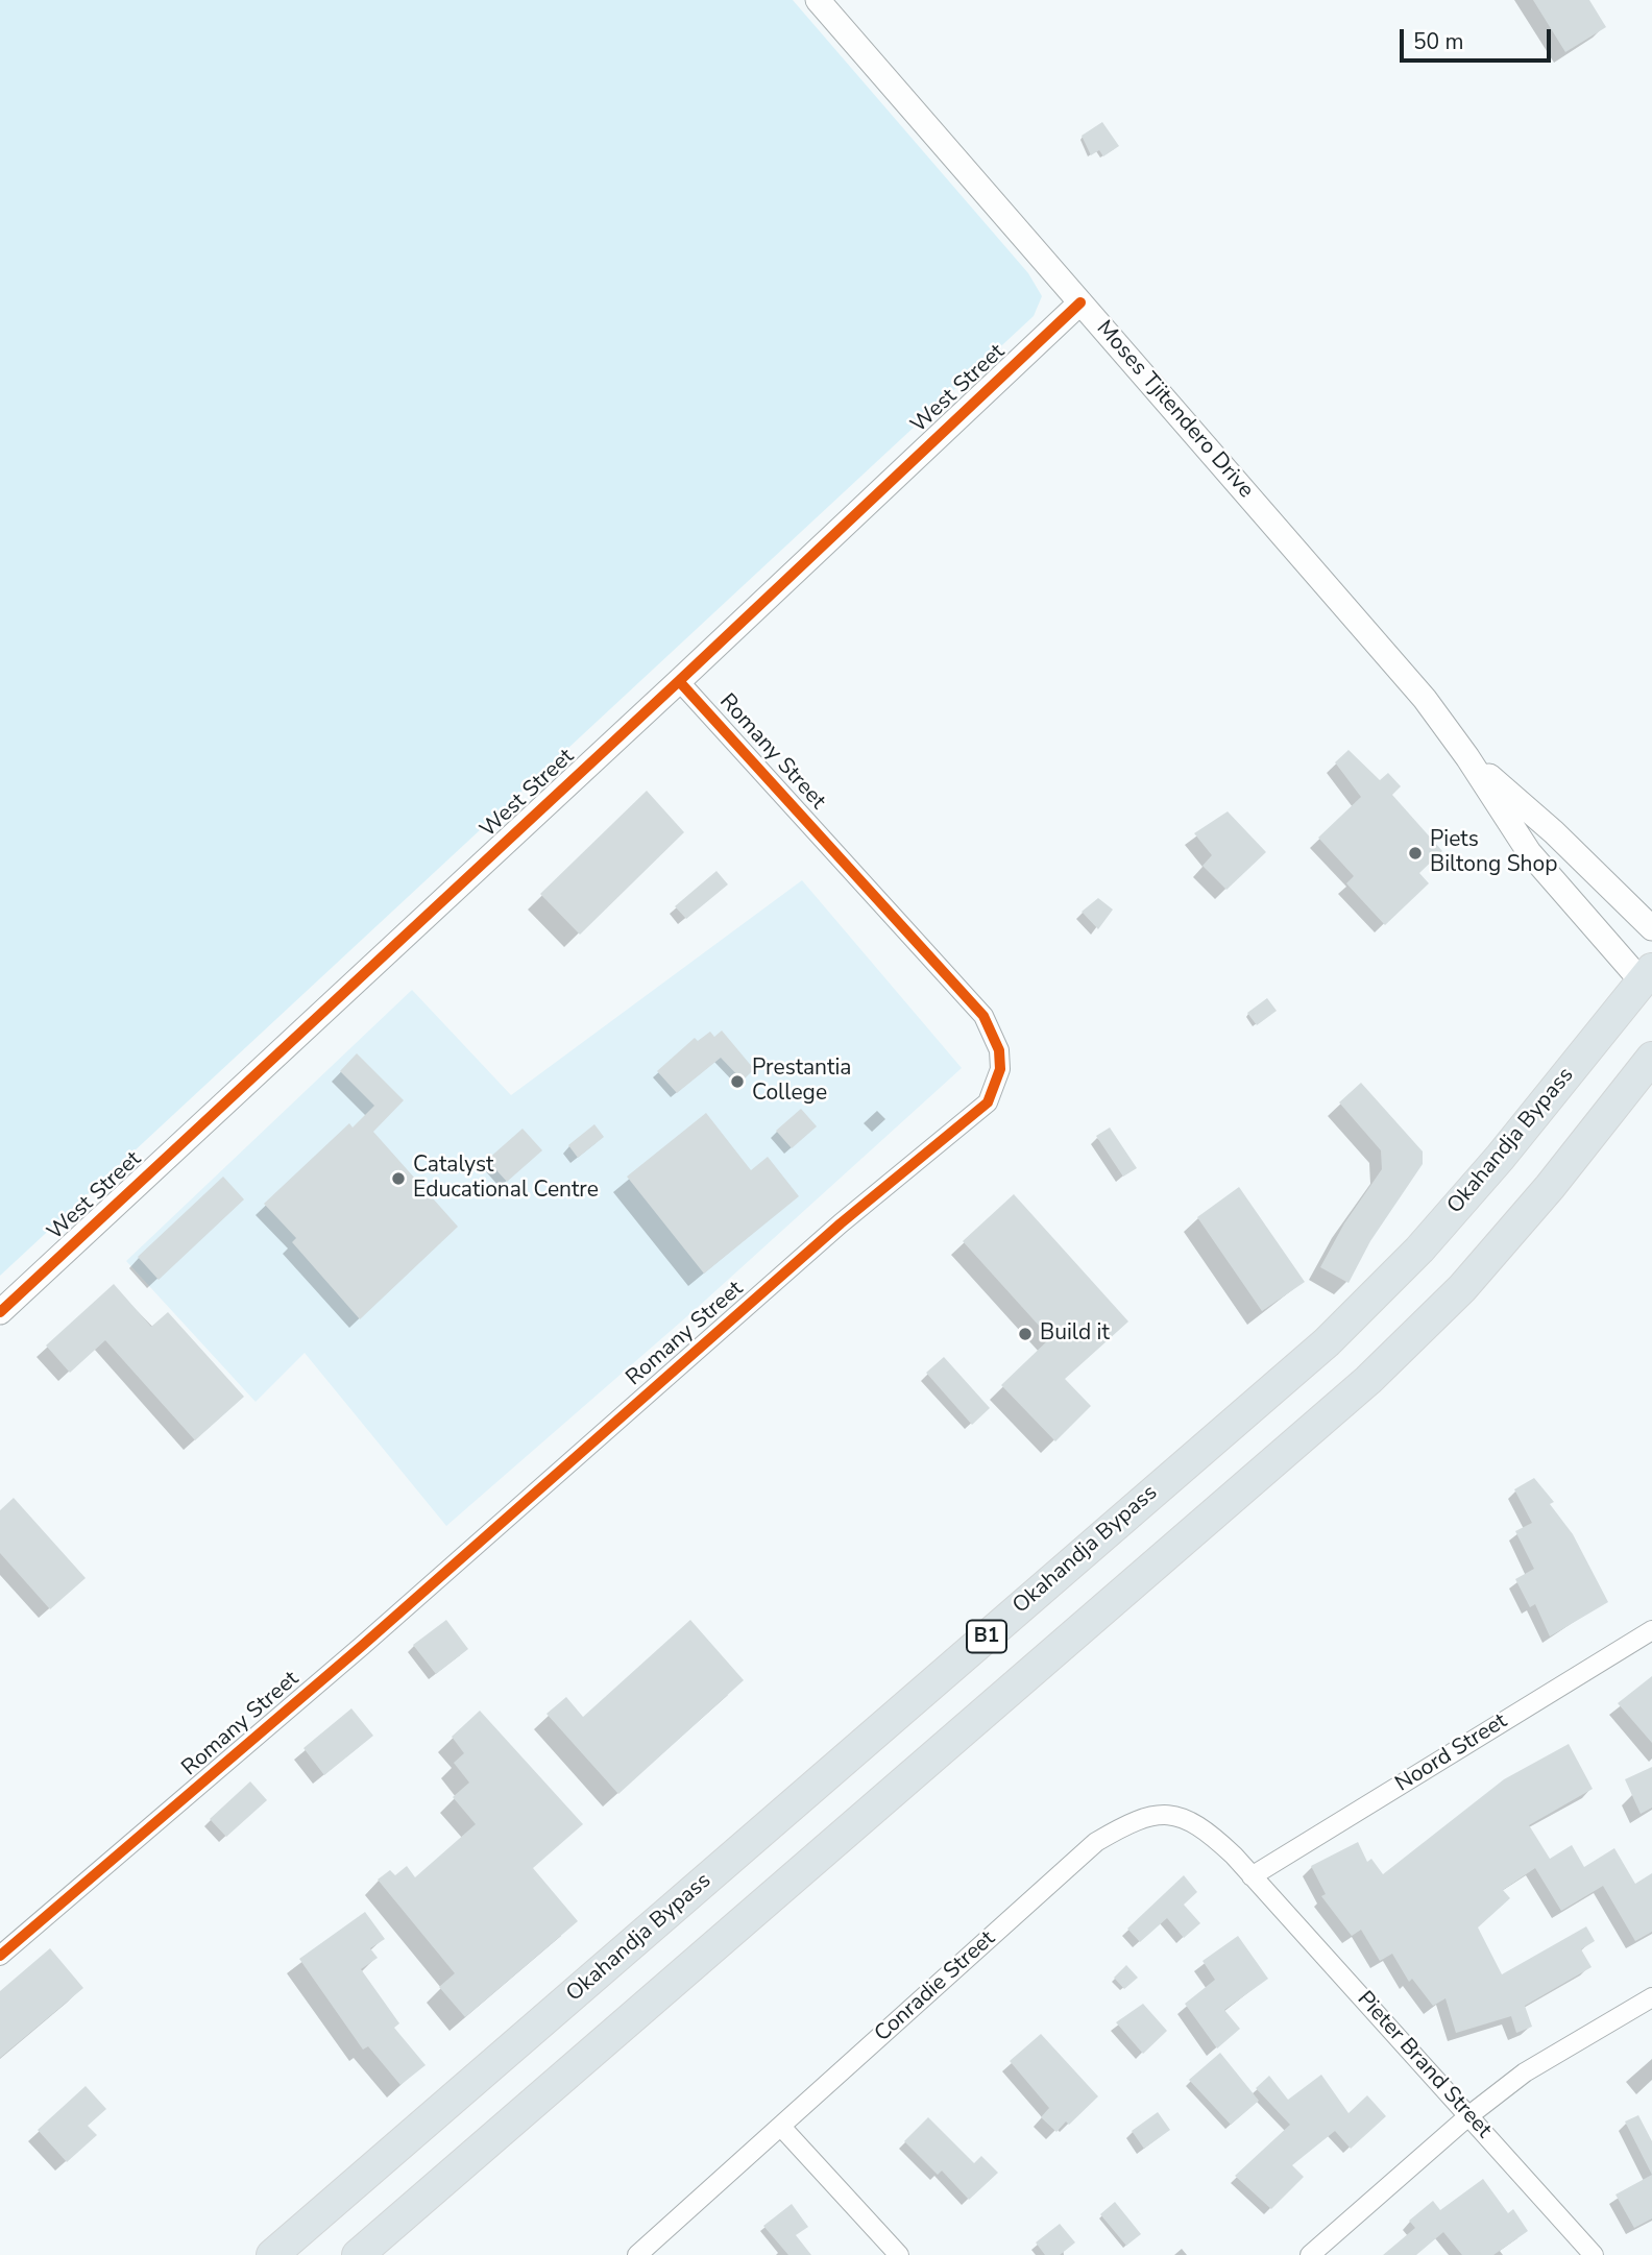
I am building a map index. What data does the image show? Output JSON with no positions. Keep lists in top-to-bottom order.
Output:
{
  "streets": {
    "highway": ["Okahandja Bypass", "B1"],
    "street": [
      "West Street",
      "Moses Tjitendero Drive",
      "Romany Street",
      "Noord Street",
      "Conradie Street",
      "Pieter Brand Street"
    ]
  },
  "crossings": [
    ["West Street", "Moses Tjitendero Drive"],
    ["West Street", "Romany Street"],
    ["Moses Tjitendero Drive", "Okahandja Bypass"],
    ["Noord Street", "Conradie Street"],
    ["Noord Street", "Pieter Brand Street"],
    ["Conradie Street", "Pieter Brand Street"]
  ],
  "places": [
    "Piets Biltong Shop",
    "Prestantia College",
    "Catalyst Educational Centre",
    "Build it"
  ],
  "scale_bar": "50 m"
}
